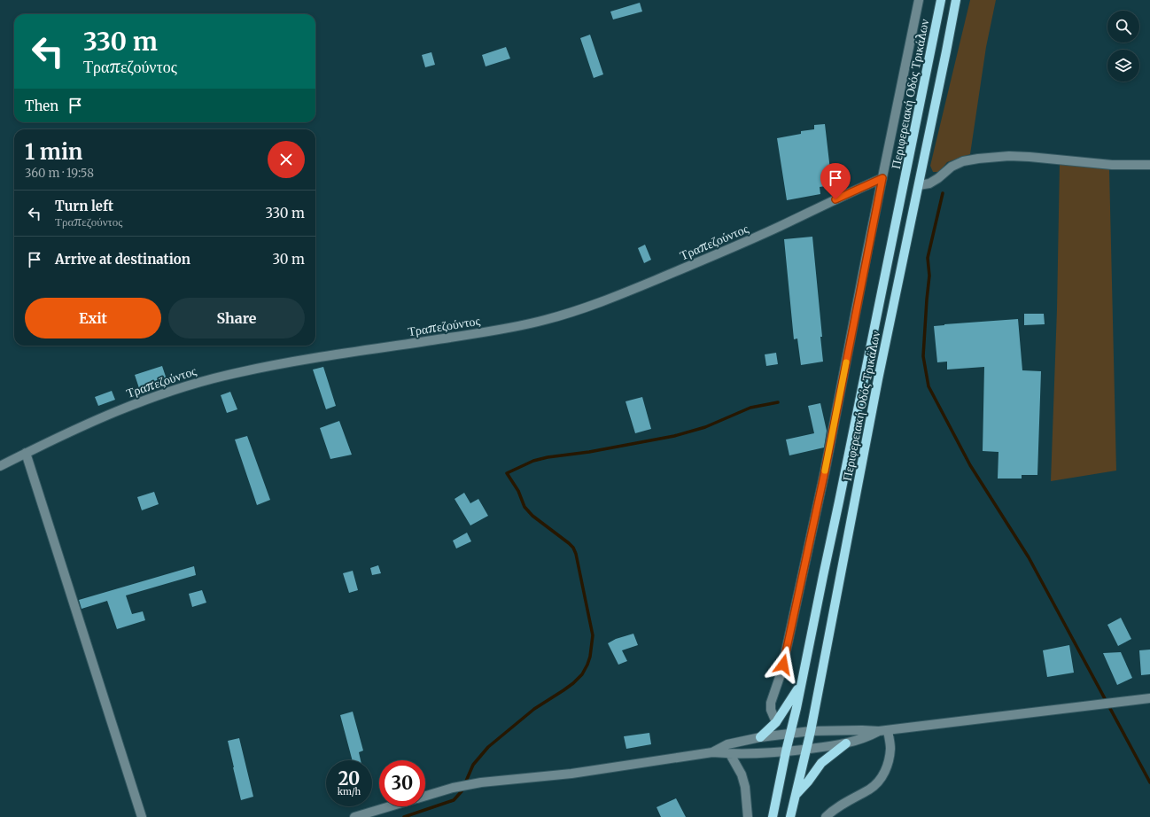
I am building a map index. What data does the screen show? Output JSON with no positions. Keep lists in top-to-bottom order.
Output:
{
  "streets": {
    "main road": ["Περιφερειακή Οδός Τρικάλων"],
    "street": ["Τραπεζούντος"]
  },
  "page": {
    "turn": ["330 m", "Τραπεζούντος"],
    "then": "Then",
    "heading": ["1 min", "360 m · 19:58"],
    "list": [
      {
        "name": "Turn left",
        "note": "Τραπεζούντος",
        "value": "330 m"
      },
      {
        "name": "Arrive at destination",
        "value": "30 m"
      }
    ],
    "buttons": ["Exit", "Share"],
    "speed": "20 km/h",
    "limit": "30"
  }
}
